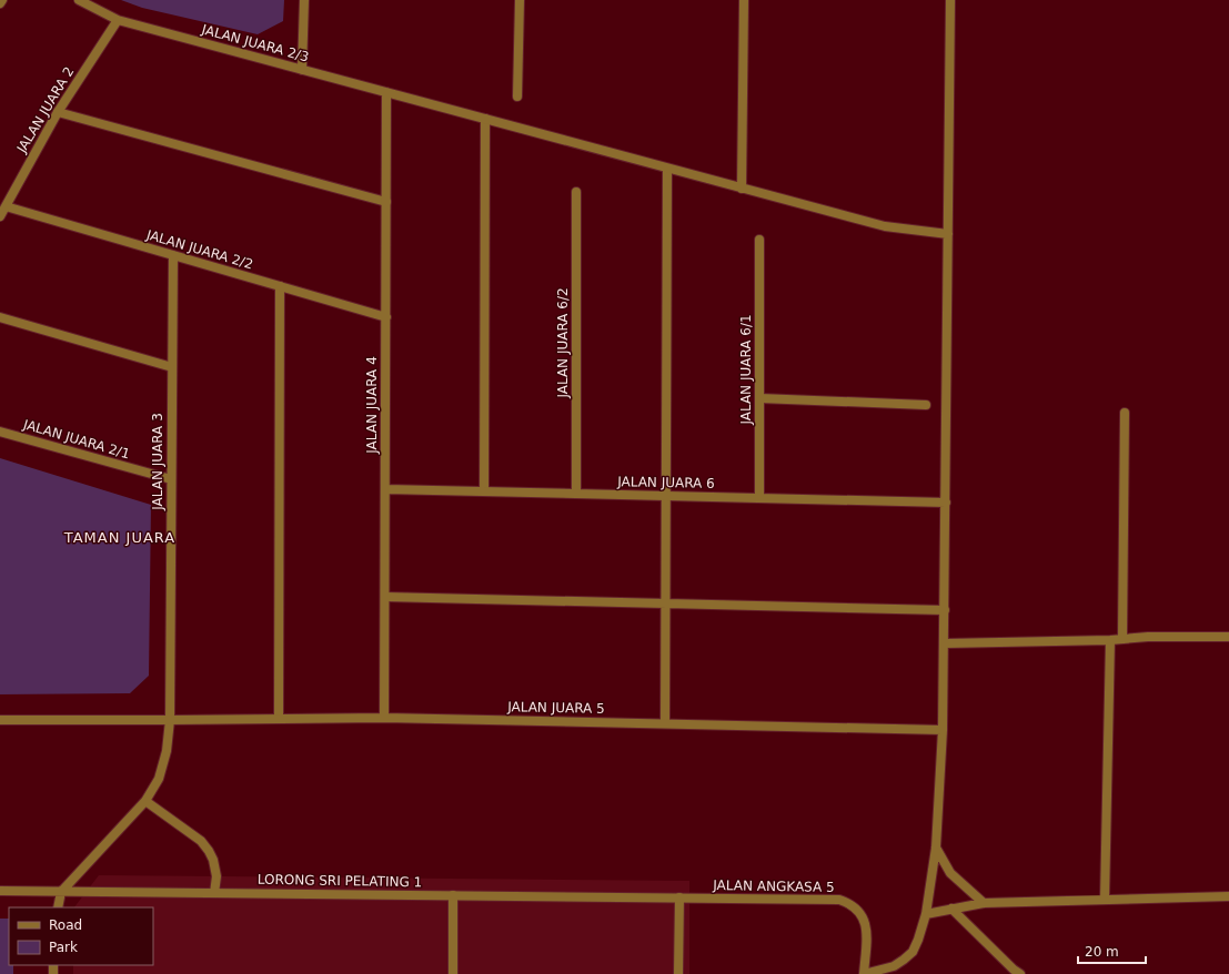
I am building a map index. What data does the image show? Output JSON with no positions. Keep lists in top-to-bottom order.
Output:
{
  "streets": {
    "street": [
      "JALAN JUARA 2/3",
      "JALAN JUARA 2",
      "JALAN JUARA 2/2",
      "JALAN JUARA 6/2",
      "JALAN JUARA 6/1",
      "JALAN JUARA 4",
      "JALAN JUARA 2/1",
      "JALAN JUARA 3",
      "JALAN JUARA 6",
      "JALAN JUARA 5",
      "LORONG SRI PELATING 1",
      "JALAN ANGKASA 5"
    ]
  },
  "crossings": [
    ["JALAN JUARA 2/3", "JALAN JUARA 2"],
    ["JALAN JUARA 2/3", "JALAN JUARA 4"],
    ["JALAN JUARA 2", "JALAN JUARA 2/2"],
    ["JALAN JUARA 2/2", "JALAN JUARA 4"],
    ["JALAN JUARA 2/2", "JALAN JUARA 3"],
    ["JALAN JUARA 6/2", "JALAN JUARA 6"],
    ["JALAN JUARA 6/1", "JALAN JUARA 6"],
    ["JALAN JUARA 4", "JALAN JUARA 6"],
    ["JALAN JUARA 4", "JALAN JUARA 5"],
    ["JALAN JUARA 2/1", "JALAN JUARA 3"],
    ["JALAN JUARA 3", "JALAN JUARA 5"],
    ["JALAN JUARA 3", "LORONG SRI PELATING 1"],
    ["LORONG SRI PELATING 1", "JALAN ANGKASA 5"]
  ],
  "districts": ["TAMAN JUARA"],
  "legend": ["Road", "Park"],
  "scale_bar": "20 m"
}
